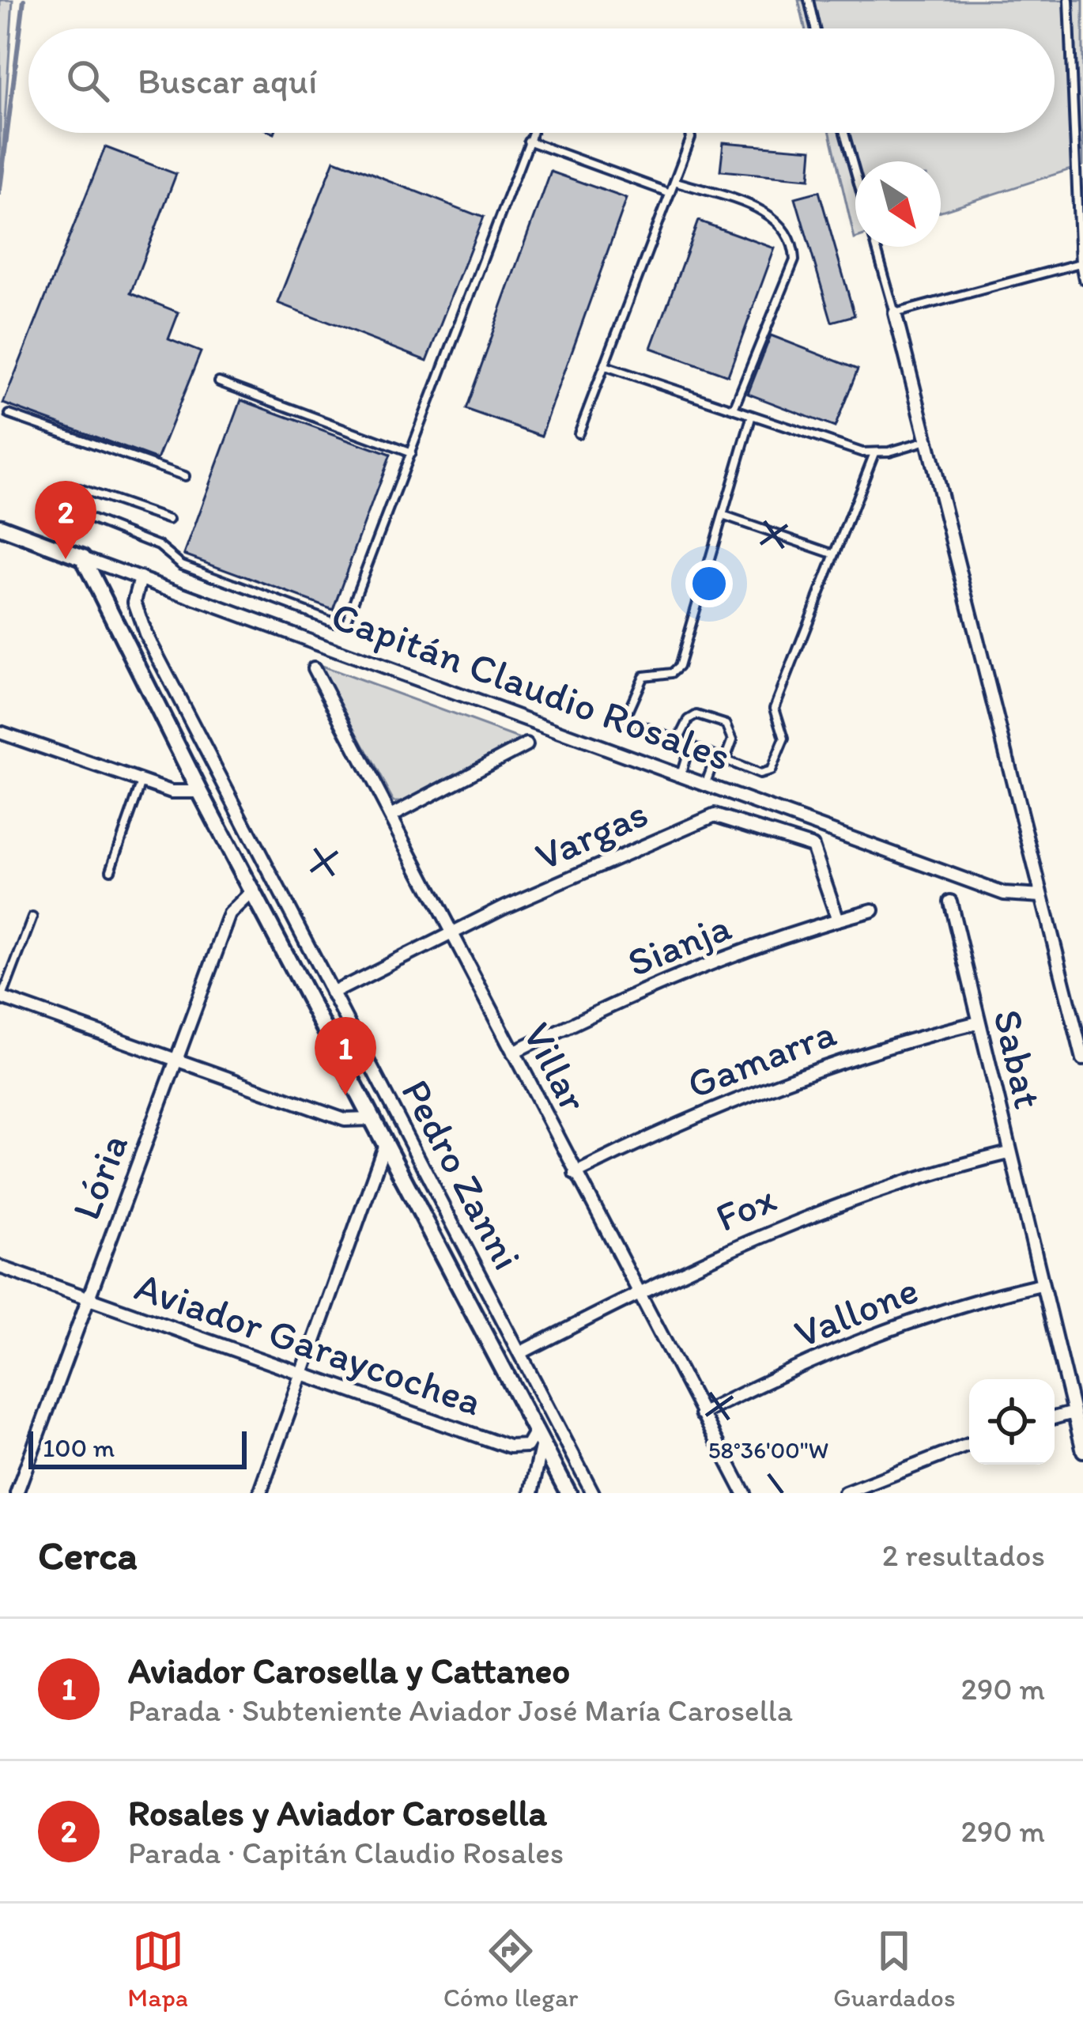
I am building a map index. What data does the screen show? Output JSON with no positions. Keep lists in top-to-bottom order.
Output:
{
  "streets": {
    "street": [
      "Capitán Claudio Rosales",
      "Vargas",
      "Sianja",
      "Gamarra",
      "Sabat",
      "Villar",
      "Pedro Zanni",
      "Lória",
      "Fox",
      "Vallone",
      "Aviador Garaycochea"
    ]
  },
  "crossings": [
    ["Capitán Claudio Rosales", "Pedro Zanni"],
    ["Vargas", "Sianja"],
    ["Vargas", "Villar"],
    ["Vargas", "Pedro Zanni"],
    ["Sianja", "Villar"],
    ["Gamarra", "Sabat"],
    ["Gamarra", "Villar"],
    ["Sabat", "Fox"],
    ["Sabat", "Vallone"],
    ["Villar", "Fox"],
    ["Villar", "Vallone"],
    ["Pedro Zanni", "Fox"],
    ["Lória", "Aviador Garaycochea"]
  ],
  "scale_bar": "100 m",
  "north": "bottom right",
  "page": {
    "search": "Buscar aquí",
    "pins": ["2", "1"],
    "scale": "100 m",
    "heading": ["Cerca", "2 resultados"],
    "list": [
      {
        "mark": "1",
        "name": "Aviador Carosella y Cattaneo",
        "note": "Parada · Subteniente Aviador José María Carosella",
        "value": "290 m"
      },
      {
        "mark": "2",
        "name": "Rosales y Aviador Carosella",
        "note": "Parada · Capitán Claudio Rosales",
        "value": "290 m"
      }
    ],
    "nav": ["Mapa", "Cómo llegar", "Guardados"]
  },
  "coordinates": ["58°36'00\"W"]
}
